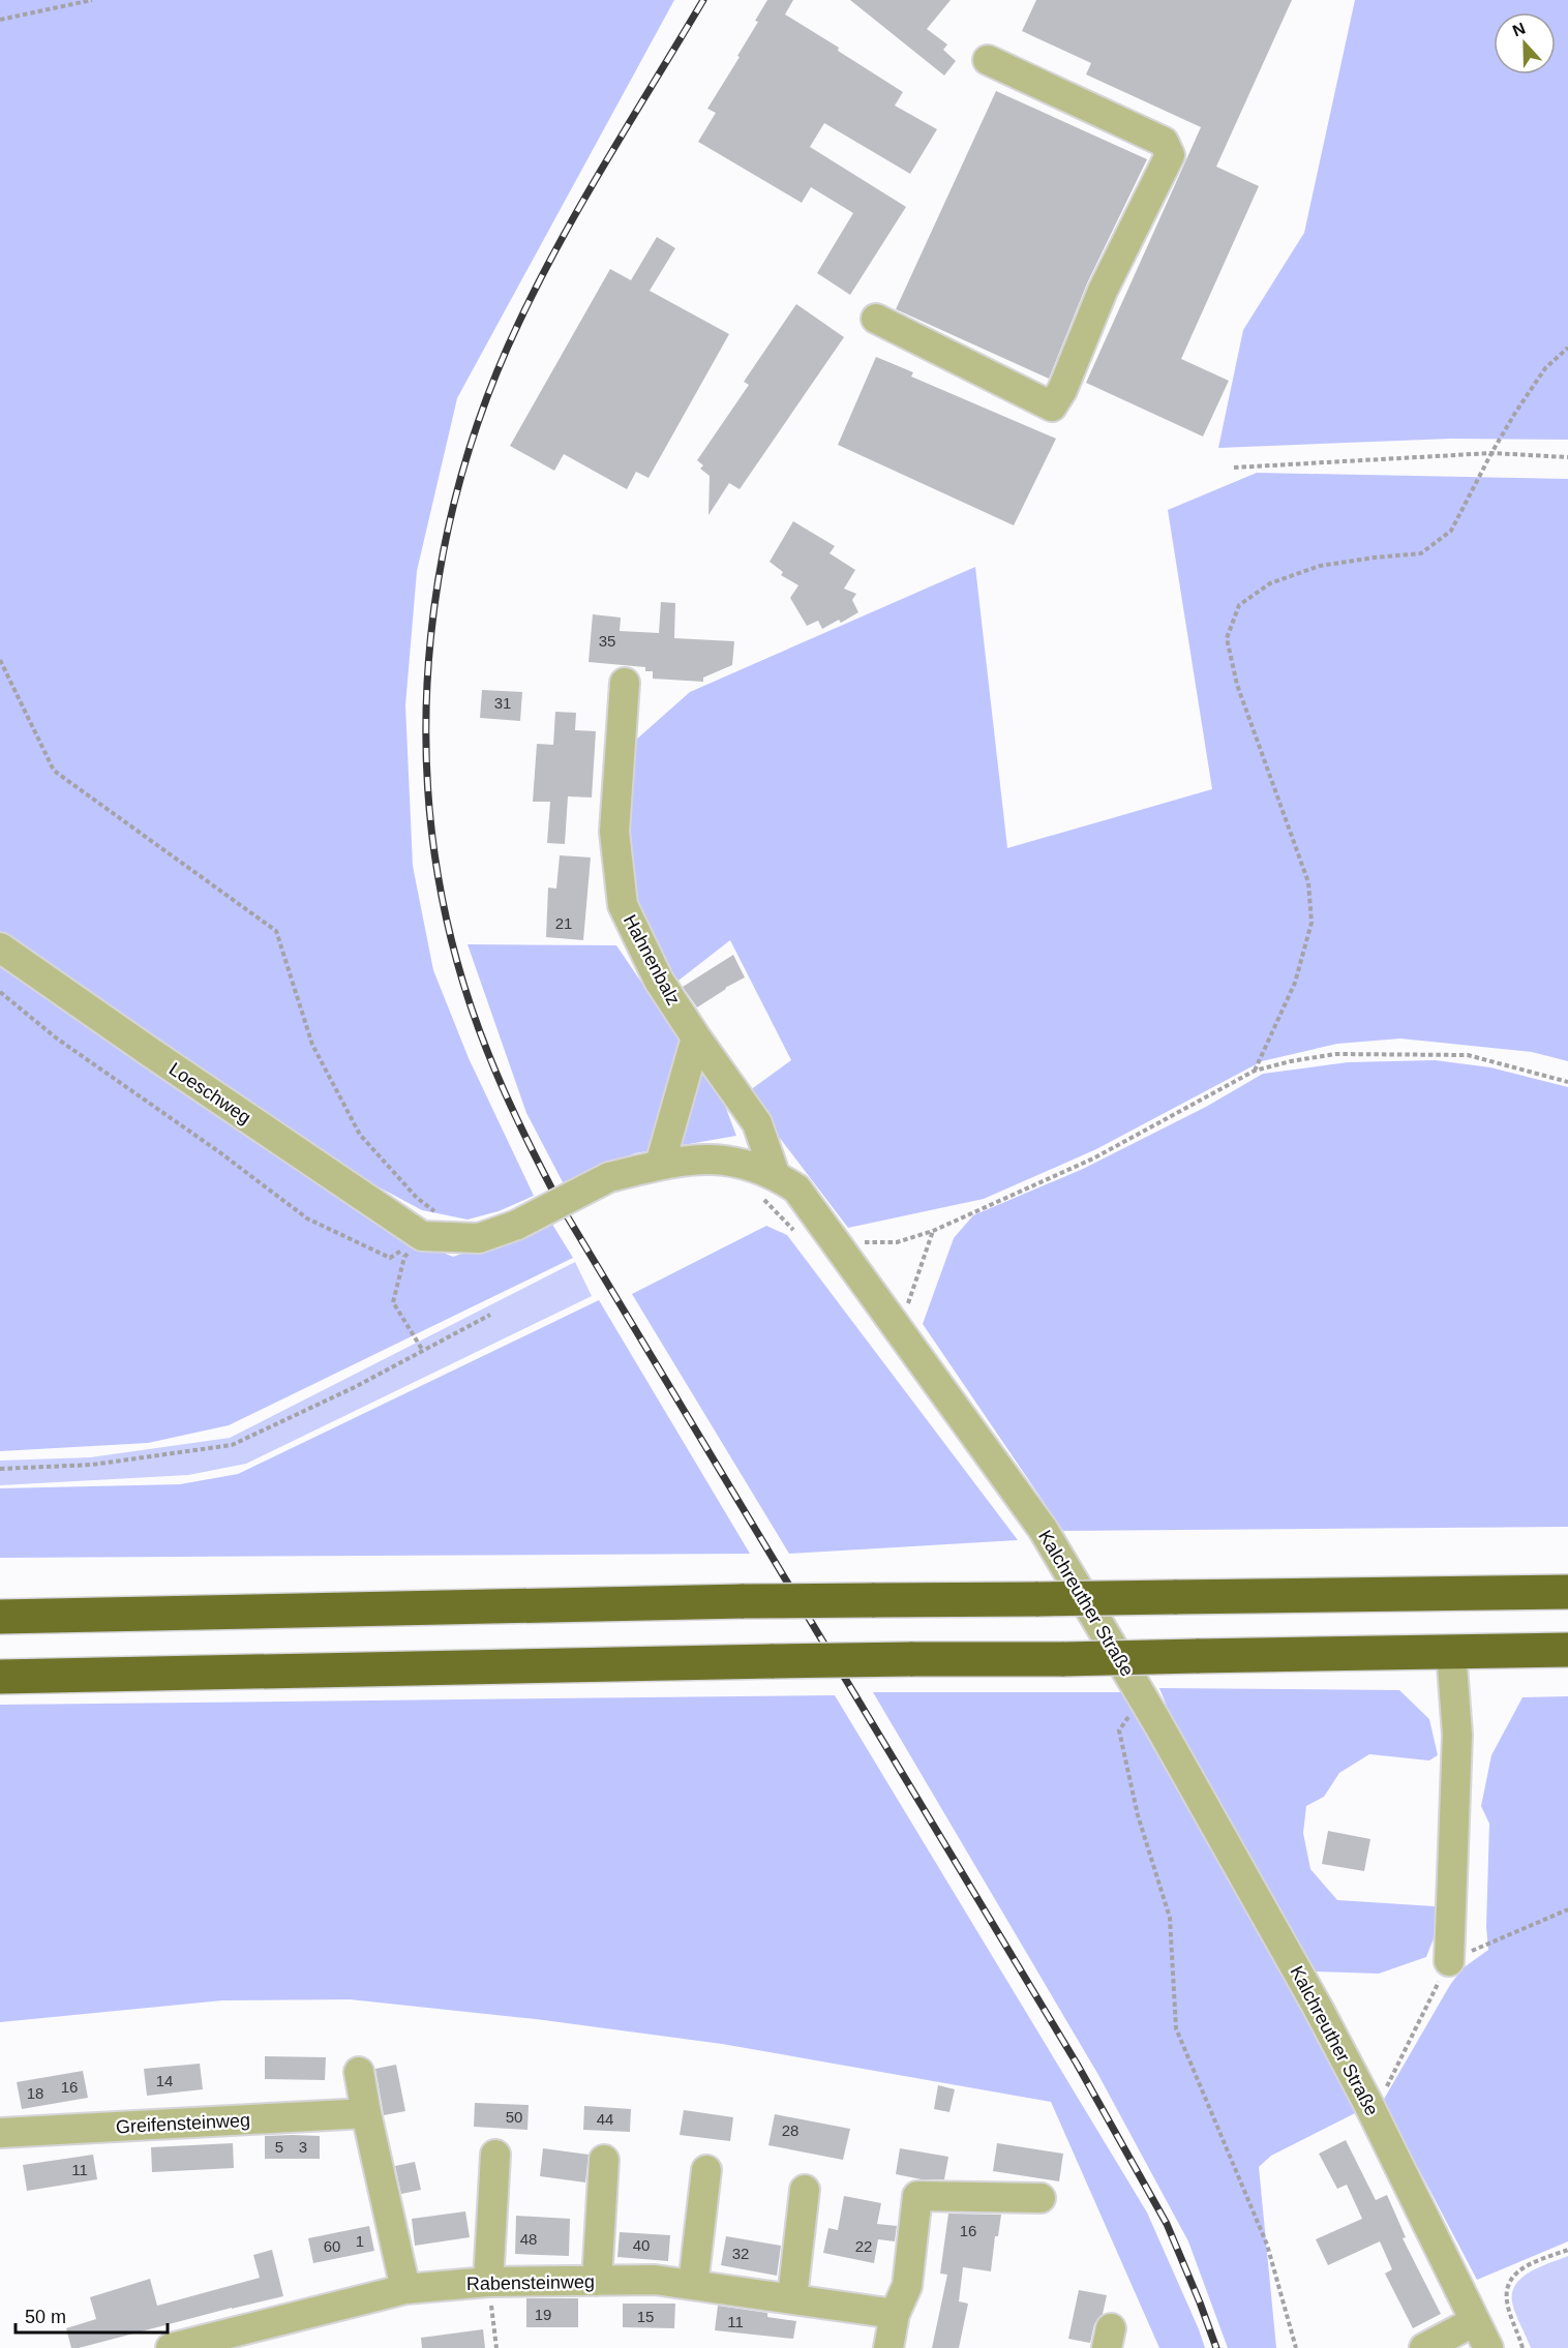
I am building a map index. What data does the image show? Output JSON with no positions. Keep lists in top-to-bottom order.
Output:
{
  "streets": {
    "street": [
      "Hahnenbalz",
      "Loeschweg",
      "Kalchreuther Straße",
      "Greifensteinweg",
      "Rabensteinweg"
    ]
  },
  "crossings": [
    ["Hahnenbalz", "Kalchreuther Straße"],
    ["Loeschweg", "Kalchreuther Straße"]
  ],
  "house_numbers": [
    "35",
    "31",
    "21",
    "14",
    "16",
    "18",
    "50",
    "44",
    "28",
    "5",
    "3",
    "11",
    "16",
    "48",
    "1",
    "40",
    "60",
    "22",
    "32",
    "19",
    "15",
    "11"
  ],
  "scale_bar": "50 m",
  "north": "top"
}
